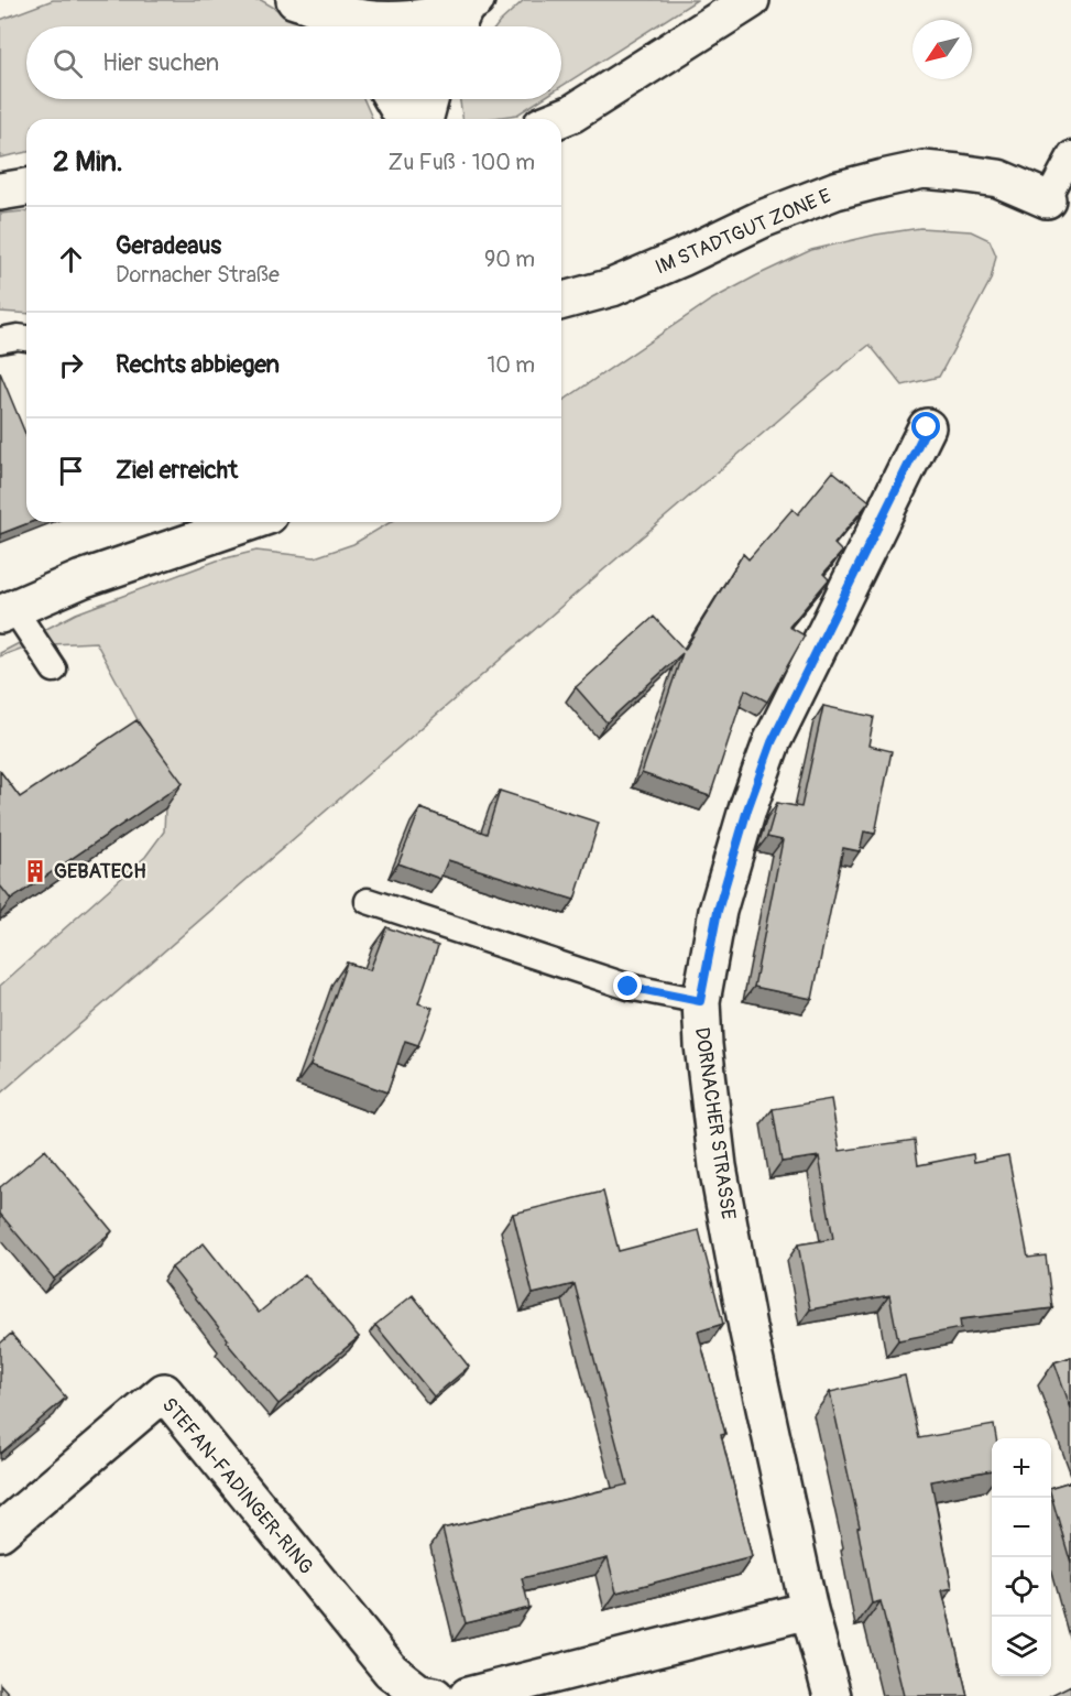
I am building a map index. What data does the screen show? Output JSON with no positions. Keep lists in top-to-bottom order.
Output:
{
  "streets": {
    "main road": ["IM STADTGUT ZONE E", "DORNACHER STRASSE", "STEFAN-FADINGER-RING"]
  },
  "places": {
    "building": ["GEBATECH"]
  },
  "north": "bottom left",
  "page": {
    "search": "Hier suchen",
    "heading": ["2 Min.", "Zu Fuß · 100 m"],
    "list": [
      ["Geradeaus", "Dornacher Straße", "90 m"],
      ["Rechts abbiegen", "10 m"],
      "Ziel erreicht"
    ],
    "map_buttons": ["+", "−"]
  }
}
